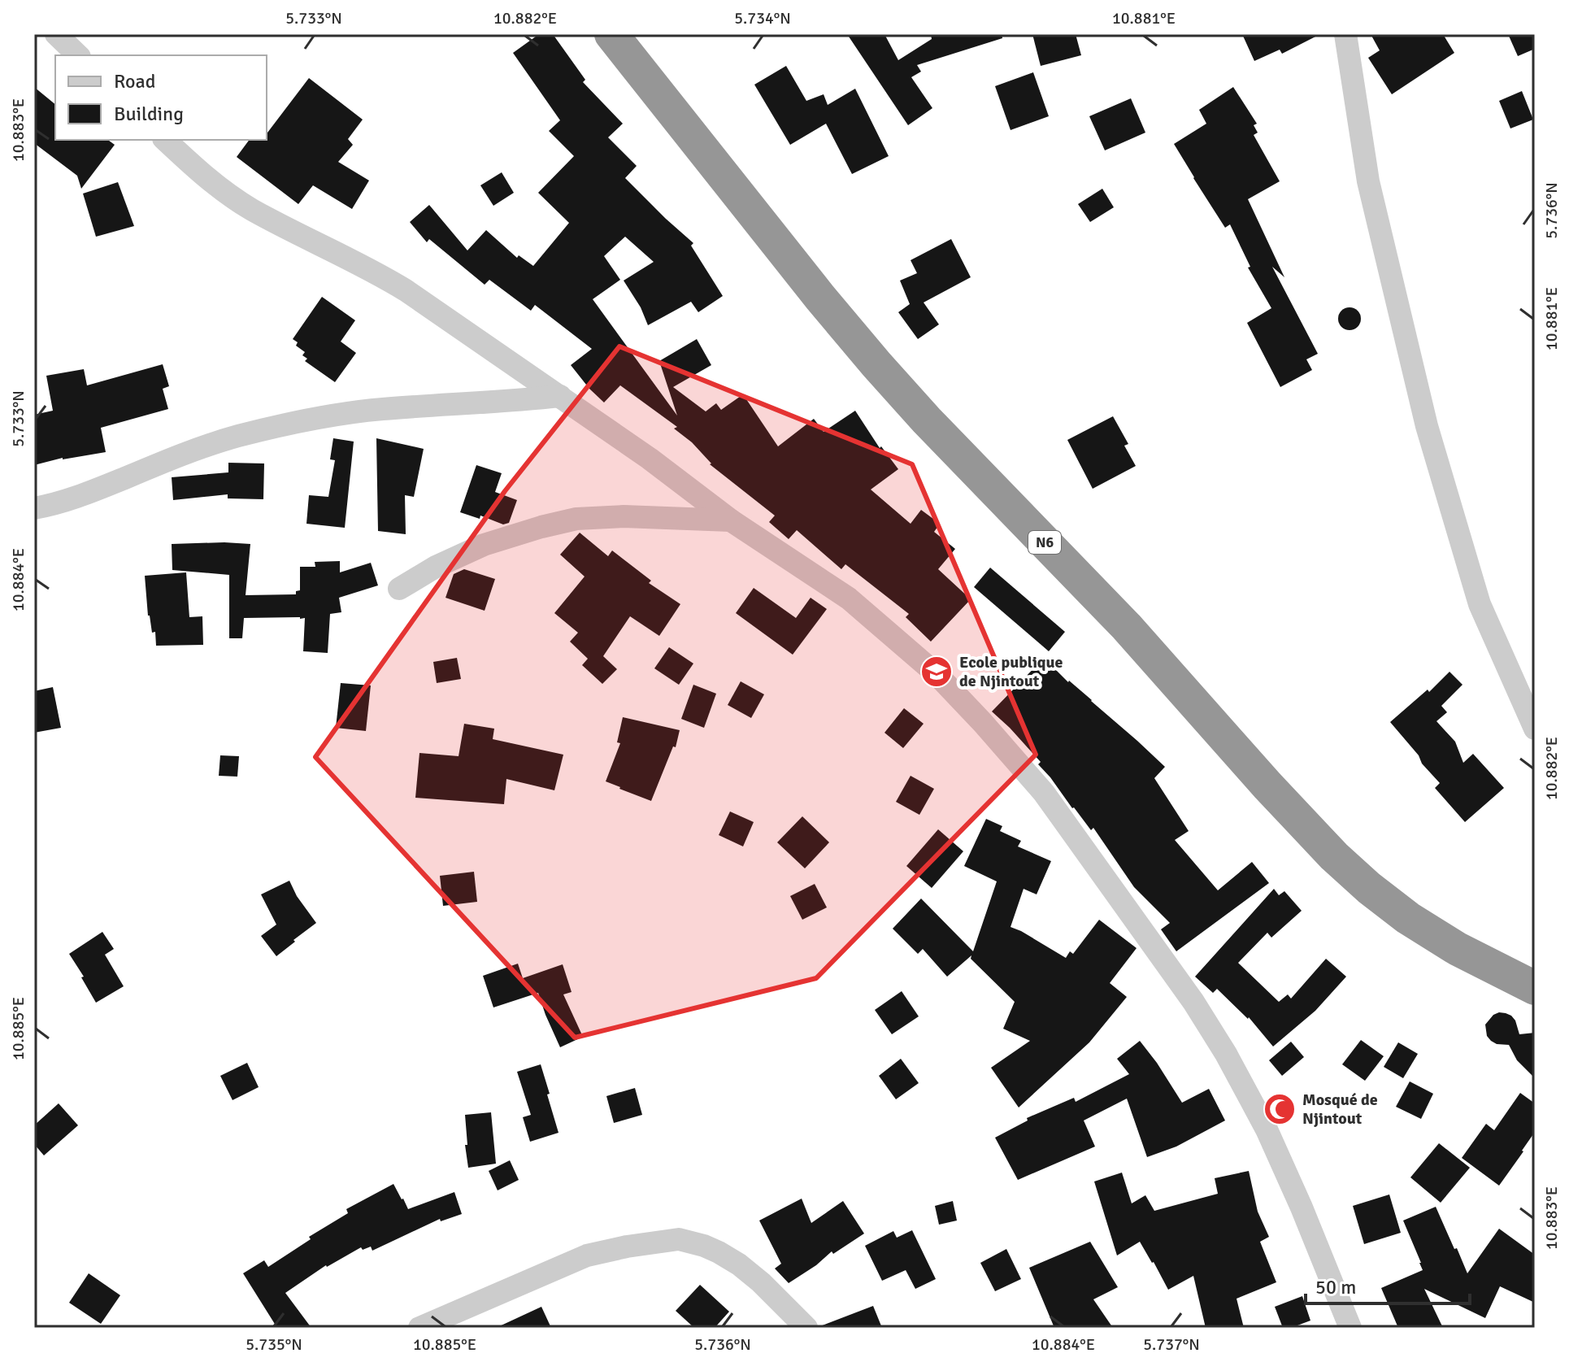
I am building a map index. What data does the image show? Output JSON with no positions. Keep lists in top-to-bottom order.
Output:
{
  "streets": {
    "highway": ["N6"]
  },
  "places": {
    "school or university": ["Ecole publique de Njintout"],
    "mosque": ["Mosqué de Njintout"]
  },
  "legend": ["Road", "Building"],
  "scale_bar": "50 m",
  "coordinates": [
    "5.733°N",
    "10.882°E",
    "5.734°N",
    "10.881°E",
    "10.883°E",
    "5.736°N",
    "10.884°E",
    "10.885°E",
    "5.735°N",
    "5.737°N"
  ]
}
